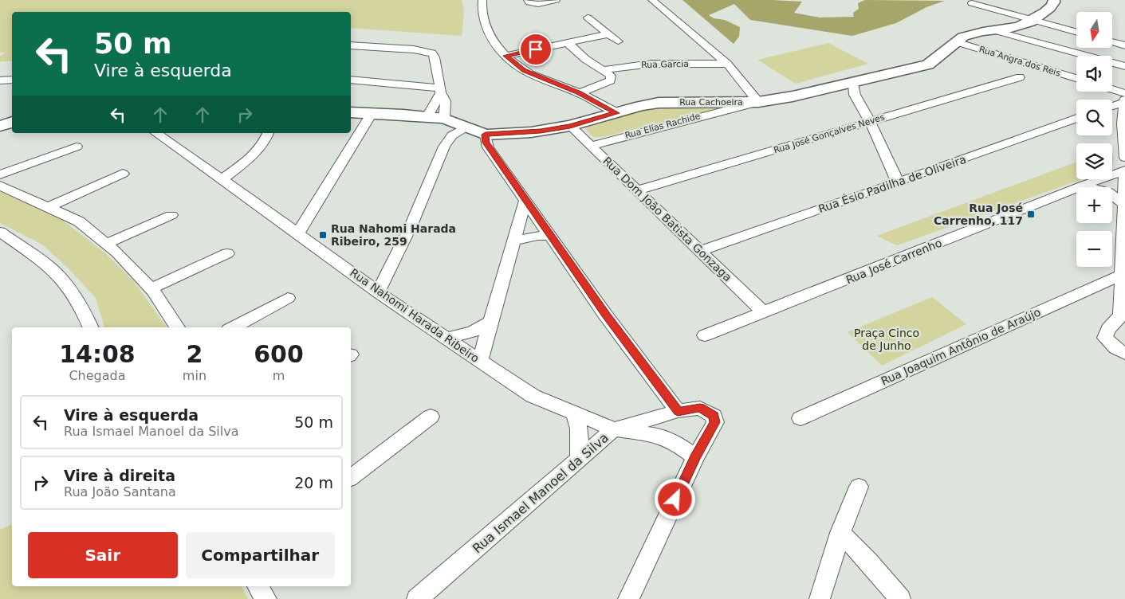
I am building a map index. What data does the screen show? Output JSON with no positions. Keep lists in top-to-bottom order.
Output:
{
  "streets": {
    "main road": ["Rua Cachoeira"],
    "street": [
      "Rua Angra dos Reis",
      "Rua Garcia",
      "Rua Elías Rachide",
      "Rua José Gonçalves Neves",
      "Rua Ésio Padilha de Oliveira",
      "Rua Dom João Batista Gonzaga",
      "Rua José Carrenho",
      "Rua Nahomi Harada Ribeiro",
      "Rua Joaquim Antônio de Araújo",
      "Rua Ismael Manoel da Silva"
    ]
  },
  "crossings": [
    ["Rua Angra dos Reis", "Rua Cachoeira"],
    ["Rua Cachoeira", "Rua Elías Rachide"],
    ["Rua Cachoeira", "Rua Dom João Batista Gonzaga"],
    ["Rua Elías Rachide", "Rua Dom João Batista Gonzaga"],
    ["Rua José Gonçalves Neves", "Rua Dom João Batista Gonzaga"],
    ["Rua Ésio Padilha de Oliveira", "Rua Dom João Batista Gonzaga"],
    ["Rua Dom João Batista Gonzaga", "Rua José Carrenho"],
    ["Rua Nahomi Harada Ribeiro", "Rua Ismael Manoel da Silva"]
  ],
  "parks": ["Praça Cinco de Junho"],
  "places": {
    "transit": ["Rua José Carrenho, 117", "Rua Nahomi Harada Ribeiro, 259"]
  },
  "north": "bottom",
  "page": {
    "map_buttons": ["+", "−"],
    "turn": ["50 m", "Vire à esquerda"],
    "eta": [
      "14:08",
      "Chegada",
      "2",
      "min",
      "600",
      "m"
    ],
    "list": [
      {
        "name": "Vire à esquerda",
        "note": "Rua Ismael Manoel da Silva",
        "value": "50 m"
      },
      {
        "name": "Vire à direita",
        "note": "Rua João Santana",
        "value": "20 m"
      }
    ],
    "buttons": ["Sair", "Compartilhar"]
  }
}
